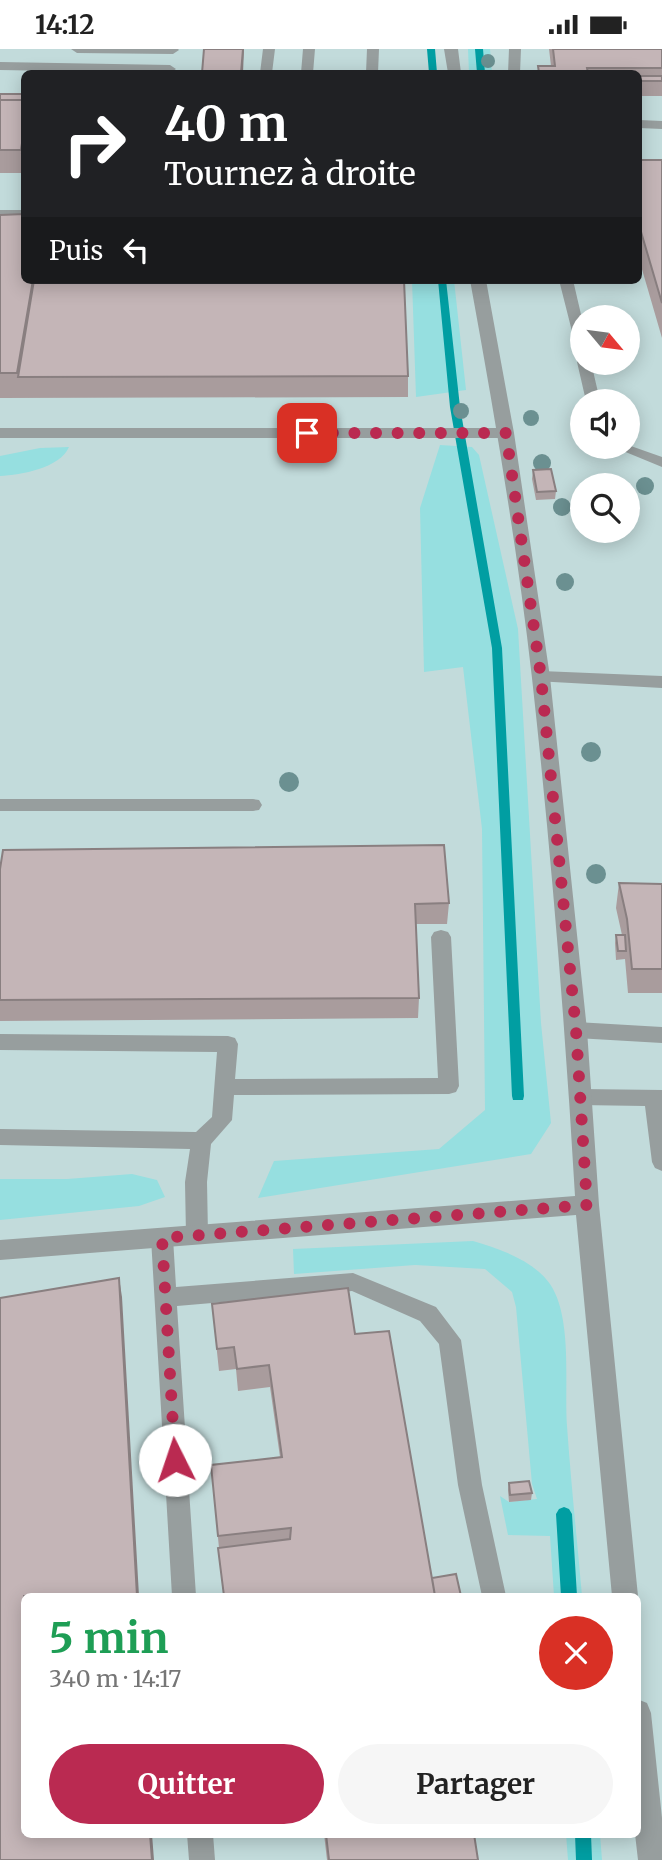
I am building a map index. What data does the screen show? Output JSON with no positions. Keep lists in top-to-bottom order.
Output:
{
  "north": "bottom right",
  "page": {
    "status": "14:12",
    "turn": ["40 m", "Tournez à droite"],
    "then": "Puis",
    "heading": ["5 min", "340 m · 14:17"],
    "buttons": ["Quitter", "Partager"]
  }
}
